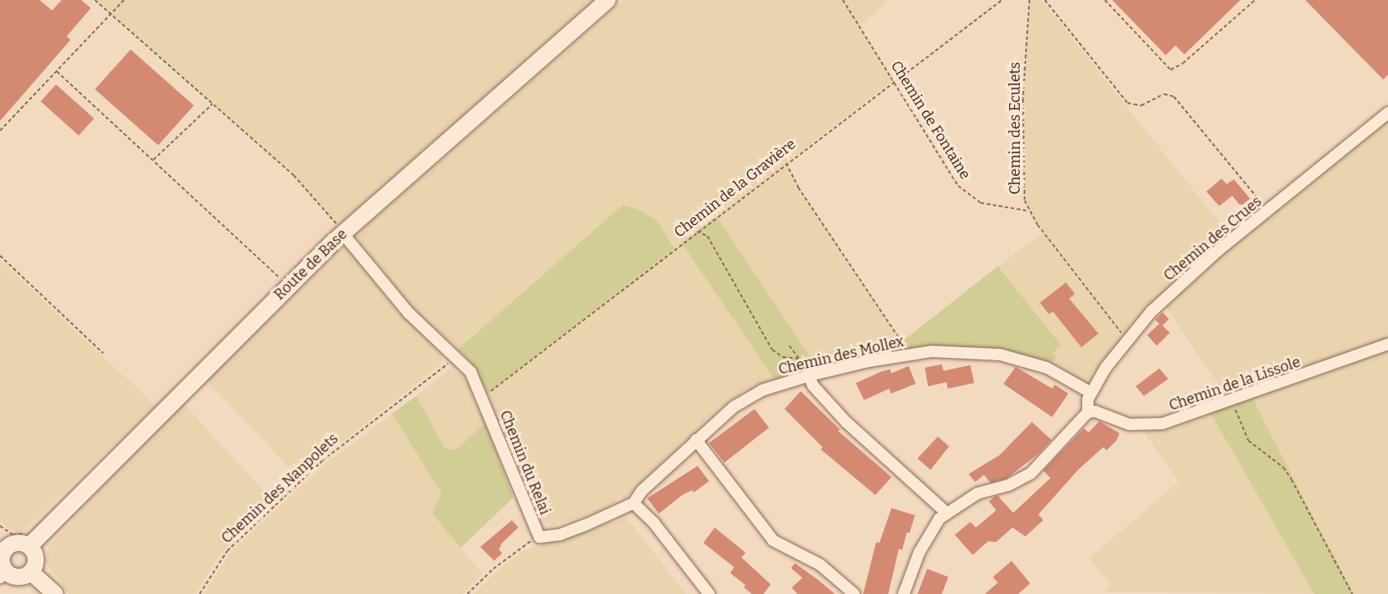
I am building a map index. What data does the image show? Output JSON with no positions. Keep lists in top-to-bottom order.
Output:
{
  "streets": {
    "main road": ["Route de Base"],
    "street": [
      "Chemin des Crues",
      "Chemin des Mollex",
      "Chemin de la Lissole",
      "Chemin du Relai"
    ],
    "path": [
      "Chemin de Fontaine",
      "Chemin des Eculets",
      "Chemin de la Gravière",
      "Chemin des Nanpolets"
    ]
  },
  "crossings": [
    ["Chemin de Fontaine", "Chemin des Eculets"],
    ["Chemin de Fontaine", "Chemin de la Gravière"],
    ["Chemin des Eculets", "Chemin des Crues"],
    ["Chemin de la Gravière", "Chemin du Relai"],
    ["Chemin des Crues", "Chemin des Mollex"],
    ["Chemin des Crues", "Chemin de la Lissole"],
    ["Route de Base", "Chemin du Relai"],
    ["Chemin des Mollex", "Chemin du Relai"],
    ["Chemin du Relai", "Chemin des Nanpolets"]
  ]
}
